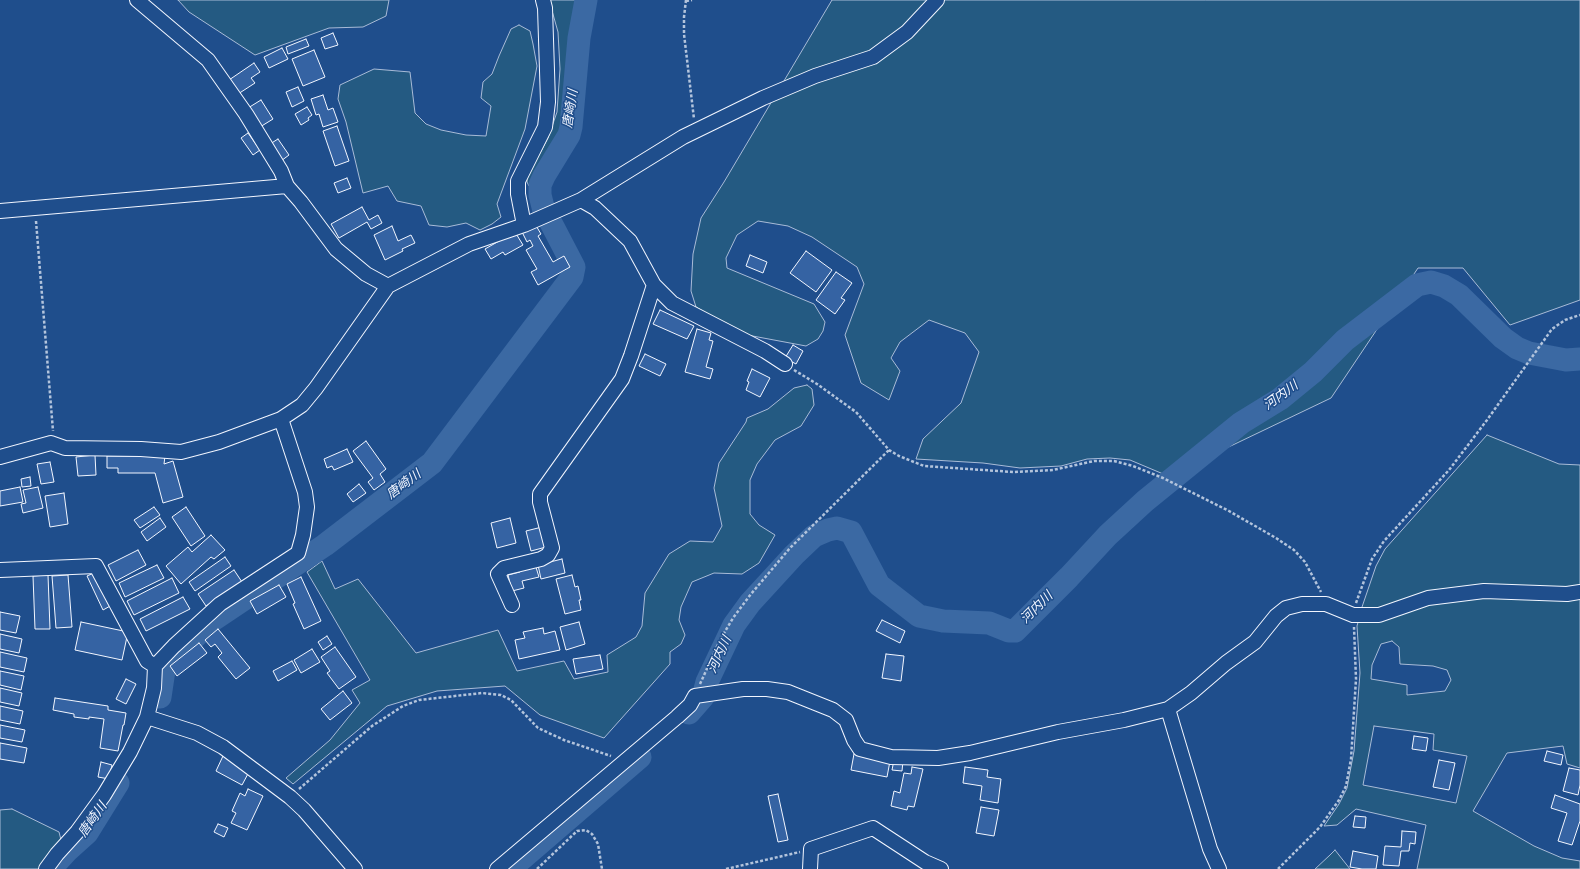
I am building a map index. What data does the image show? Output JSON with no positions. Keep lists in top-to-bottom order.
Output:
{
  "water": ["唐崎川", "河内川"]
}
